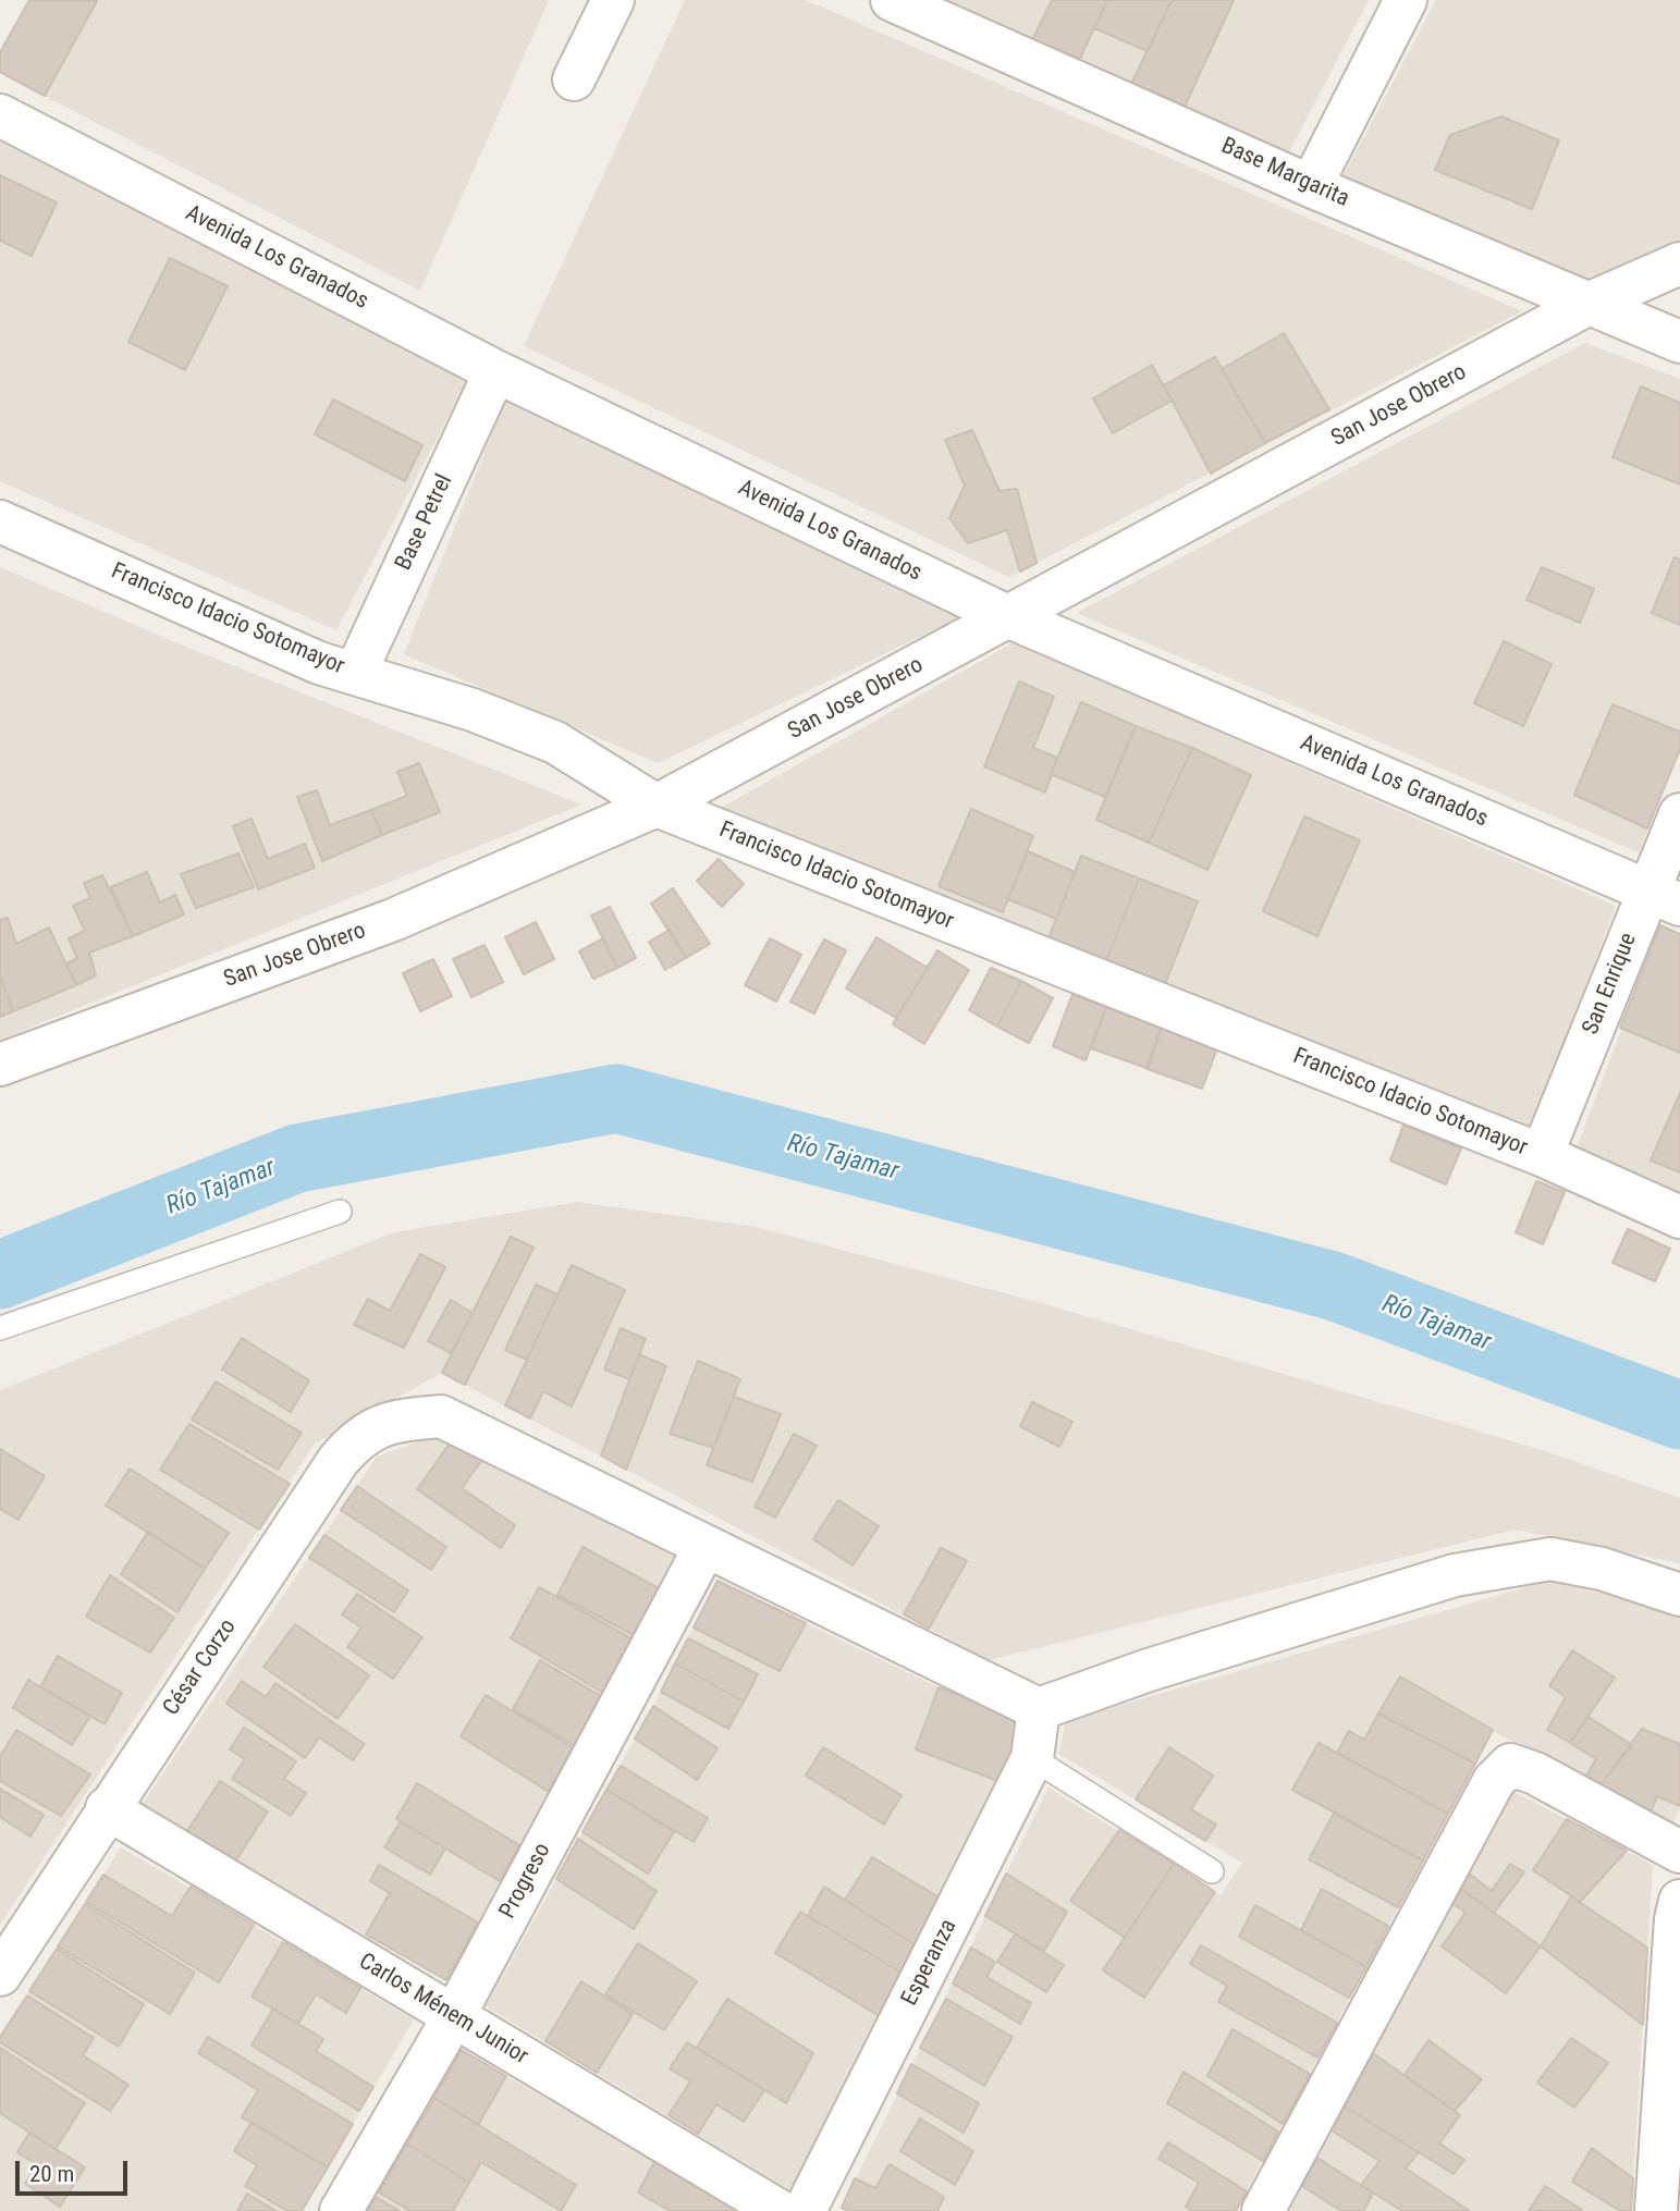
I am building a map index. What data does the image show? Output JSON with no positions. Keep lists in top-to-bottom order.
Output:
{
  "streets": {
    "street": [
      "Base Margarita",
      "Avenida Los Granados",
      "San Jose Obrero",
      "Base Petrel",
      "Francisco Idacio Sotomayor",
      "San Enrique",
      "César Corzo",
      "Progreso",
      "Esperanza",
      "Carlos Ménem Junior"
    ]
  },
  "crossings": [
    ["Base Margarita", "San Jose Obrero"],
    ["Avenida Los Granados", "San Jose Obrero"],
    ["Avenida Los Granados", "Base Petrel"],
    ["Avenida Los Granados", "San Enrique"],
    ["San Jose Obrero", "Francisco Idacio Sotomayor"],
    ["Base Petrel", "Francisco Idacio Sotomayor"],
    ["Francisco Idacio Sotomayor", "San Enrique"],
    ["César Corzo", "Progreso"],
    ["César Corzo", "Carlos Ménem Junior"],
    ["Progreso", "Carlos Ménem Junior"]
  ],
  "water": ["Río Tajamar"],
  "scale_bar": "20 m"
}
